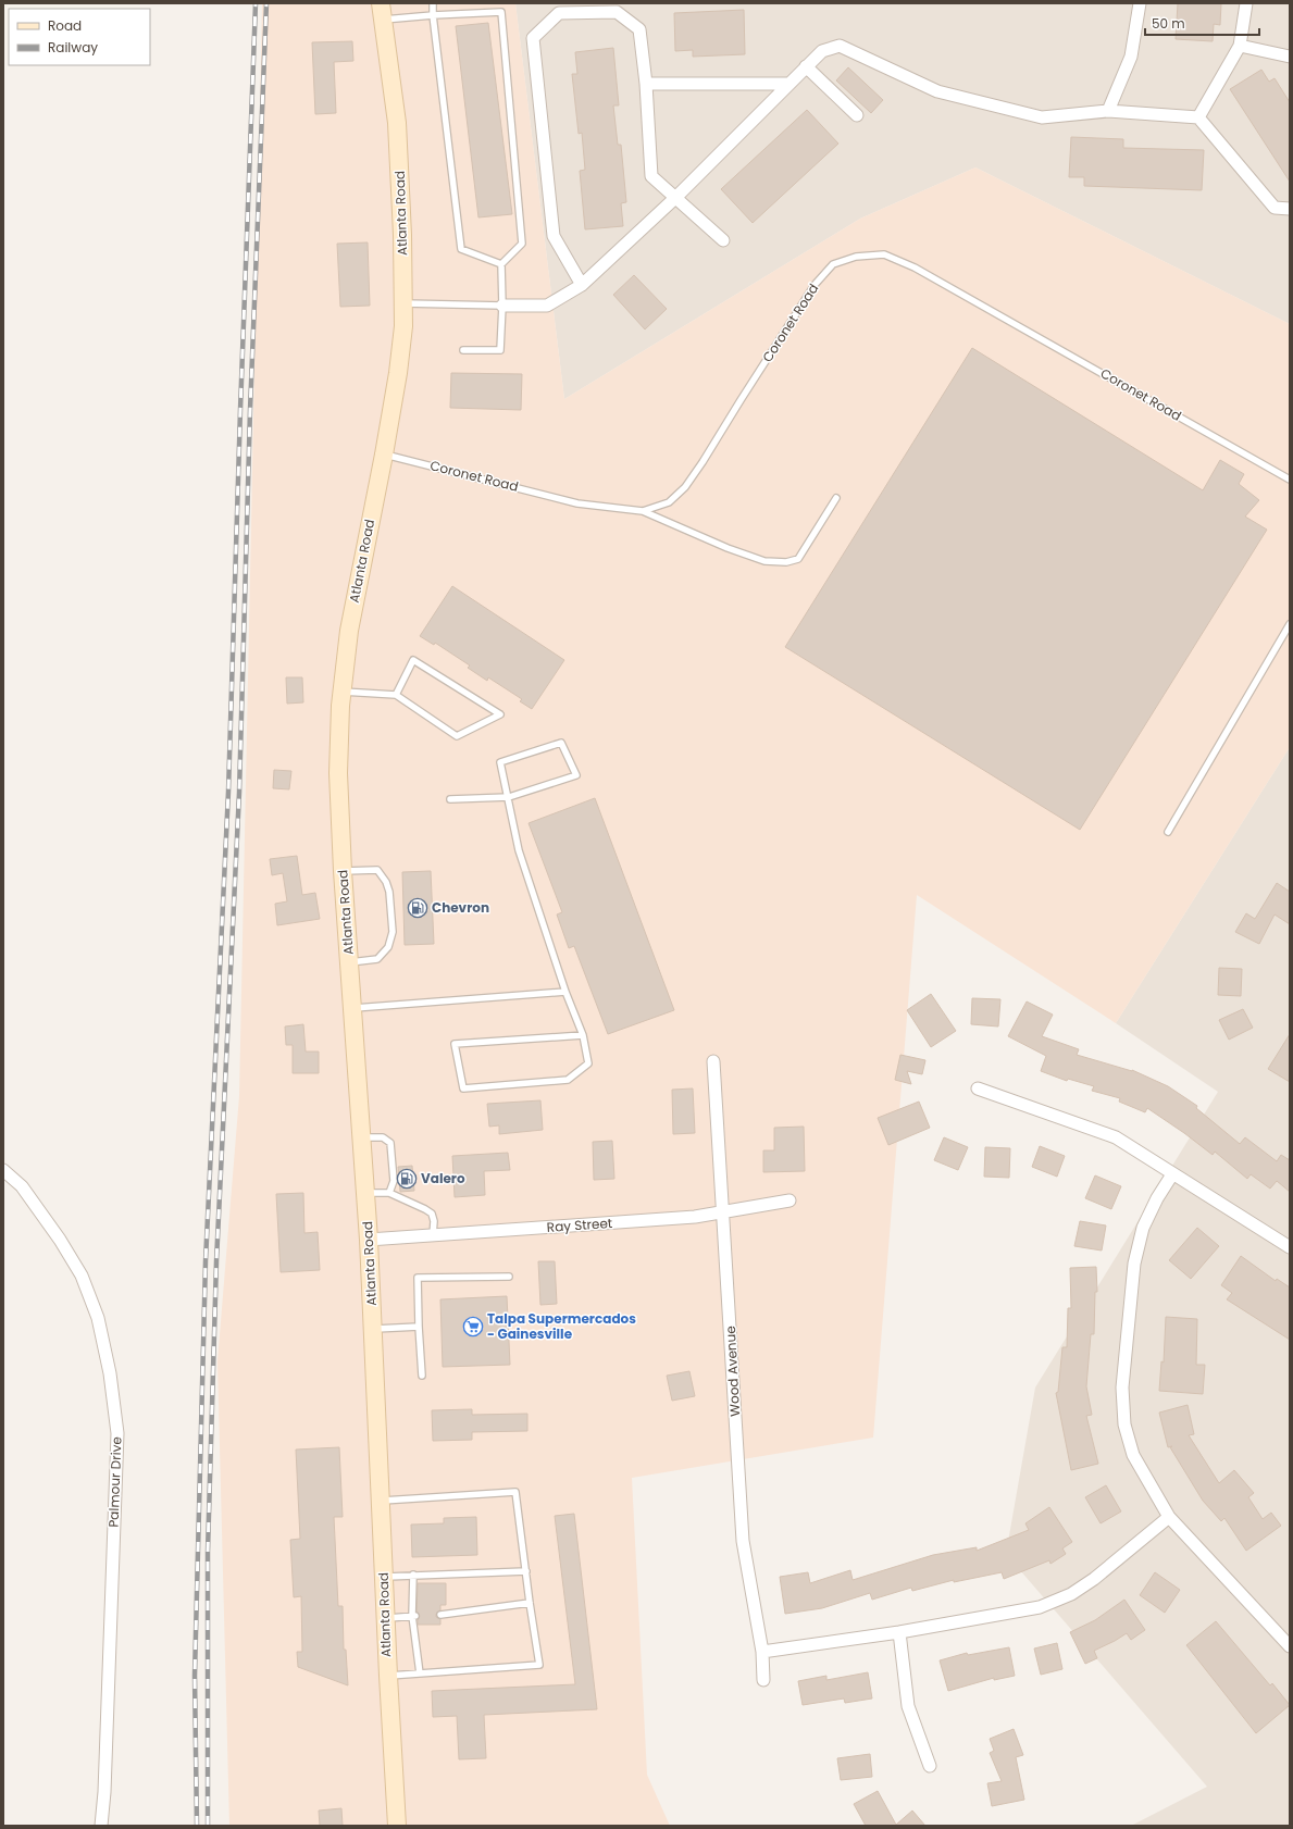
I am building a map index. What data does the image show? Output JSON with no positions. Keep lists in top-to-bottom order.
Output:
{
  "streets": {
    "main road": ["Atlanta Road"],
    "street": ["Ray Street", "Wood Avenue", "Palmour Drive"],
    "lane": ["Coronet Road"]
  },
  "crossings": [
    ["Atlanta Road", "Coronet Road"],
    ["Atlanta Road", "Ray Street"],
    ["Ray Street", "Wood Avenue"]
  ],
  "places": {
    "fuel station": ["Chevron", "Valero"],
    "supermarket": ["Talpa Supermercados - Gainesville"]
  },
  "legend": ["Road", "Railway"],
  "scale_bar": "50 m"
}
